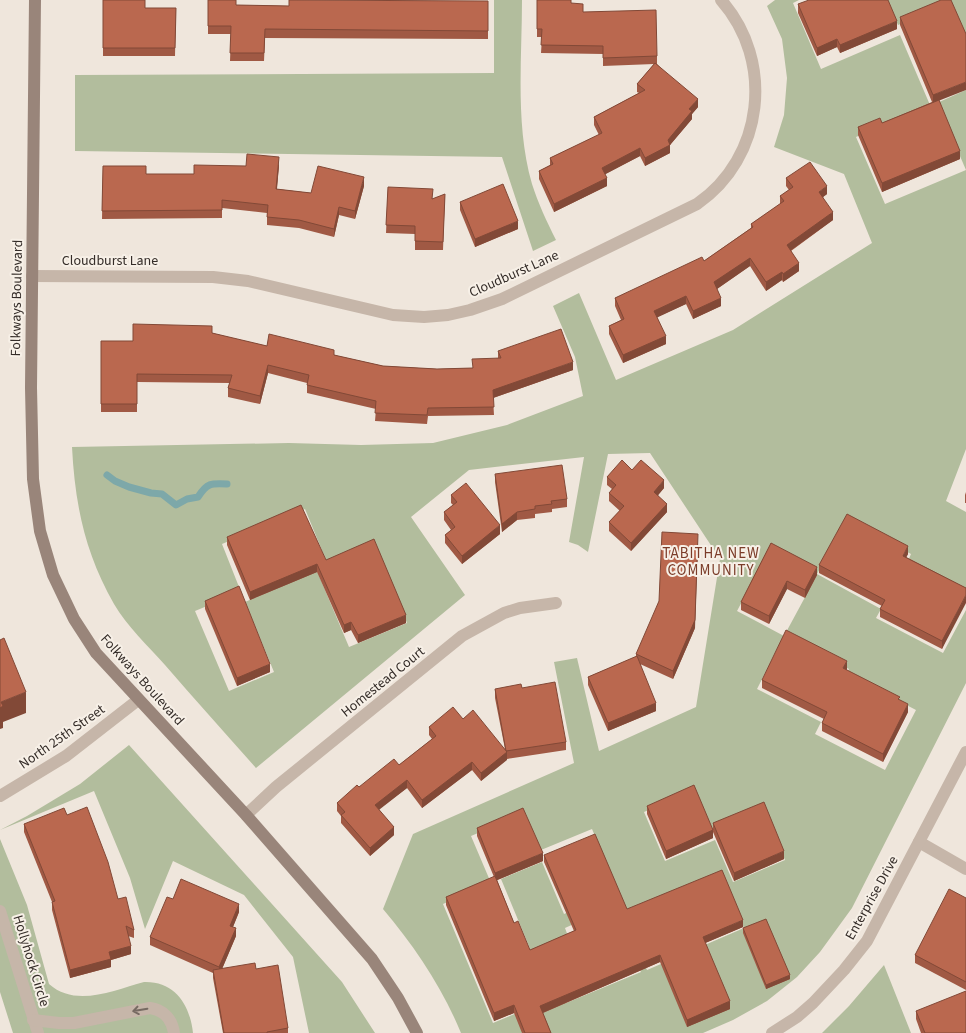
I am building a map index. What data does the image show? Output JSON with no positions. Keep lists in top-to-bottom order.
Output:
{
  "streets": {
    "street": [
      "Cloudburst Lane",
      "Folkways Boulevard",
      "Homestead Court",
      "North 25th Street",
      "Enterprise Drive",
      "Hollyhock Circle"
    ]
  },
  "crossings": [
    ["Cloudburst Lane", "Folkways Boulevard"],
    ["Folkways Boulevard", "Homestead Court"],
    ["Folkways Boulevard", "North 25th Street"]
  ],
  "one_way": ["Hollyhock Circle"],
  "districts": ["TABITHA NEW COMMUNITY"]
}
